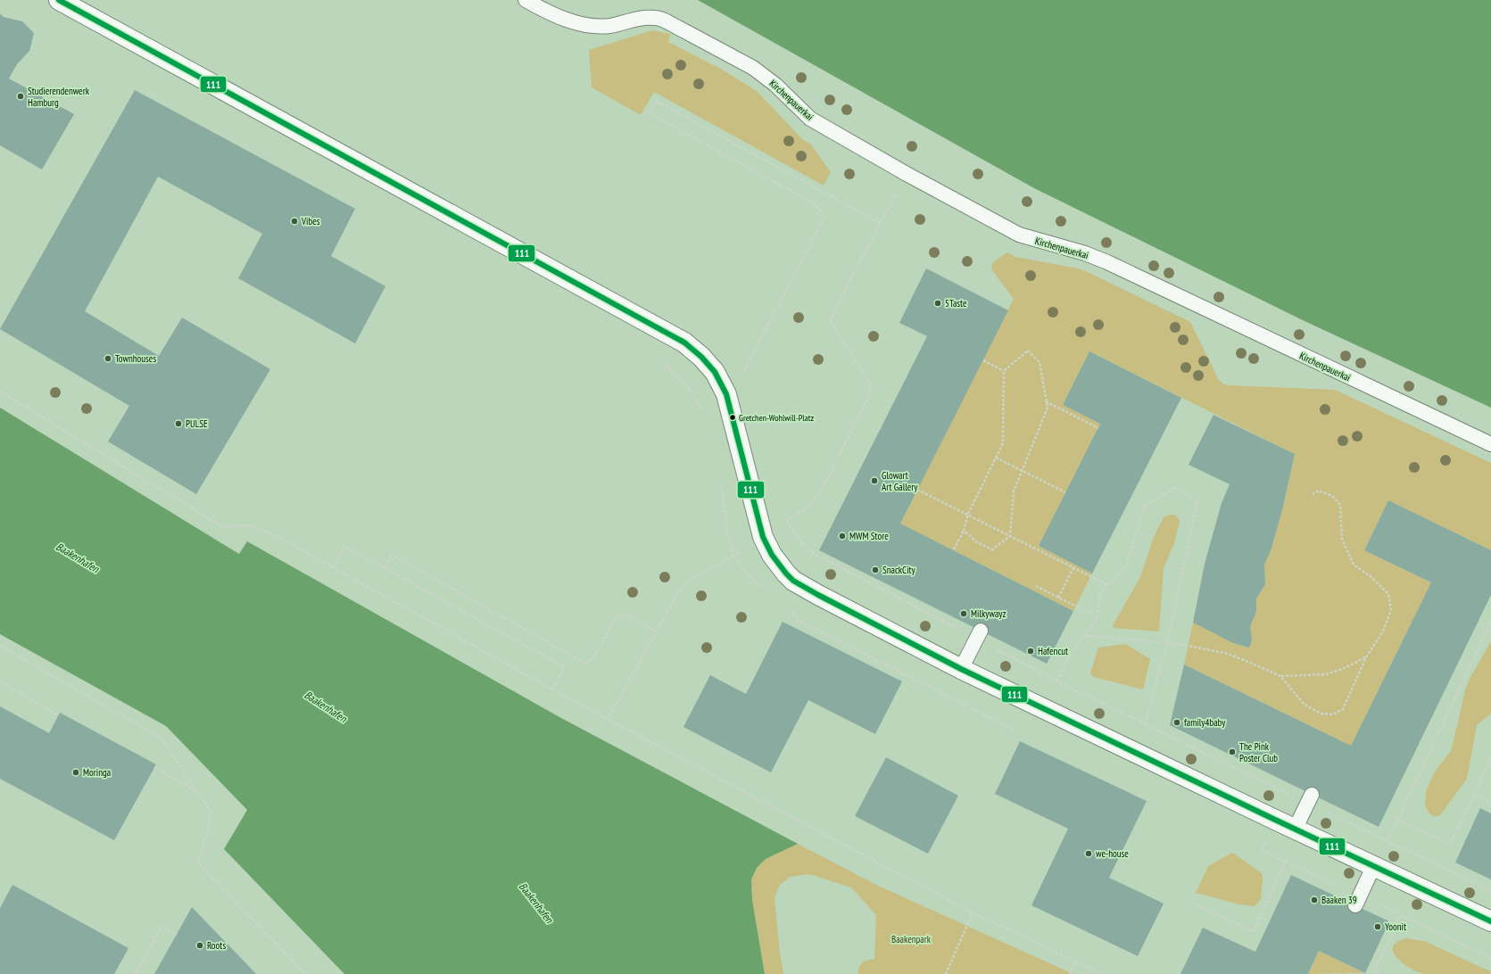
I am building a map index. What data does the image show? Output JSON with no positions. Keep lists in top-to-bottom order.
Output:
{
  "streets": {
    "lane": ["Kirchenpauerkai"]
  },
  "water": ["Baakenhafen"],
  "parks": ["Baakenpark"],
  "places": [
    "Studierendenwerk Hamburg",
    "Vibes",
    "5Taste",
    "Townhouses",
    "Gretchen-Wohlwill-Platz",
    "PULSE",
    "Glowart Art Gallery",
    "MWM Store",
    "SnackCity",
    "Milkywayz",
    "Hafencut",
    "family4baby",
    "The Pink Poster Club",
    "Moringa",
    "we-house",
    "Baaken 39",
    "Yoonit",
    "Roots"
  ],
  "lines": ["transit line 111"]
}
